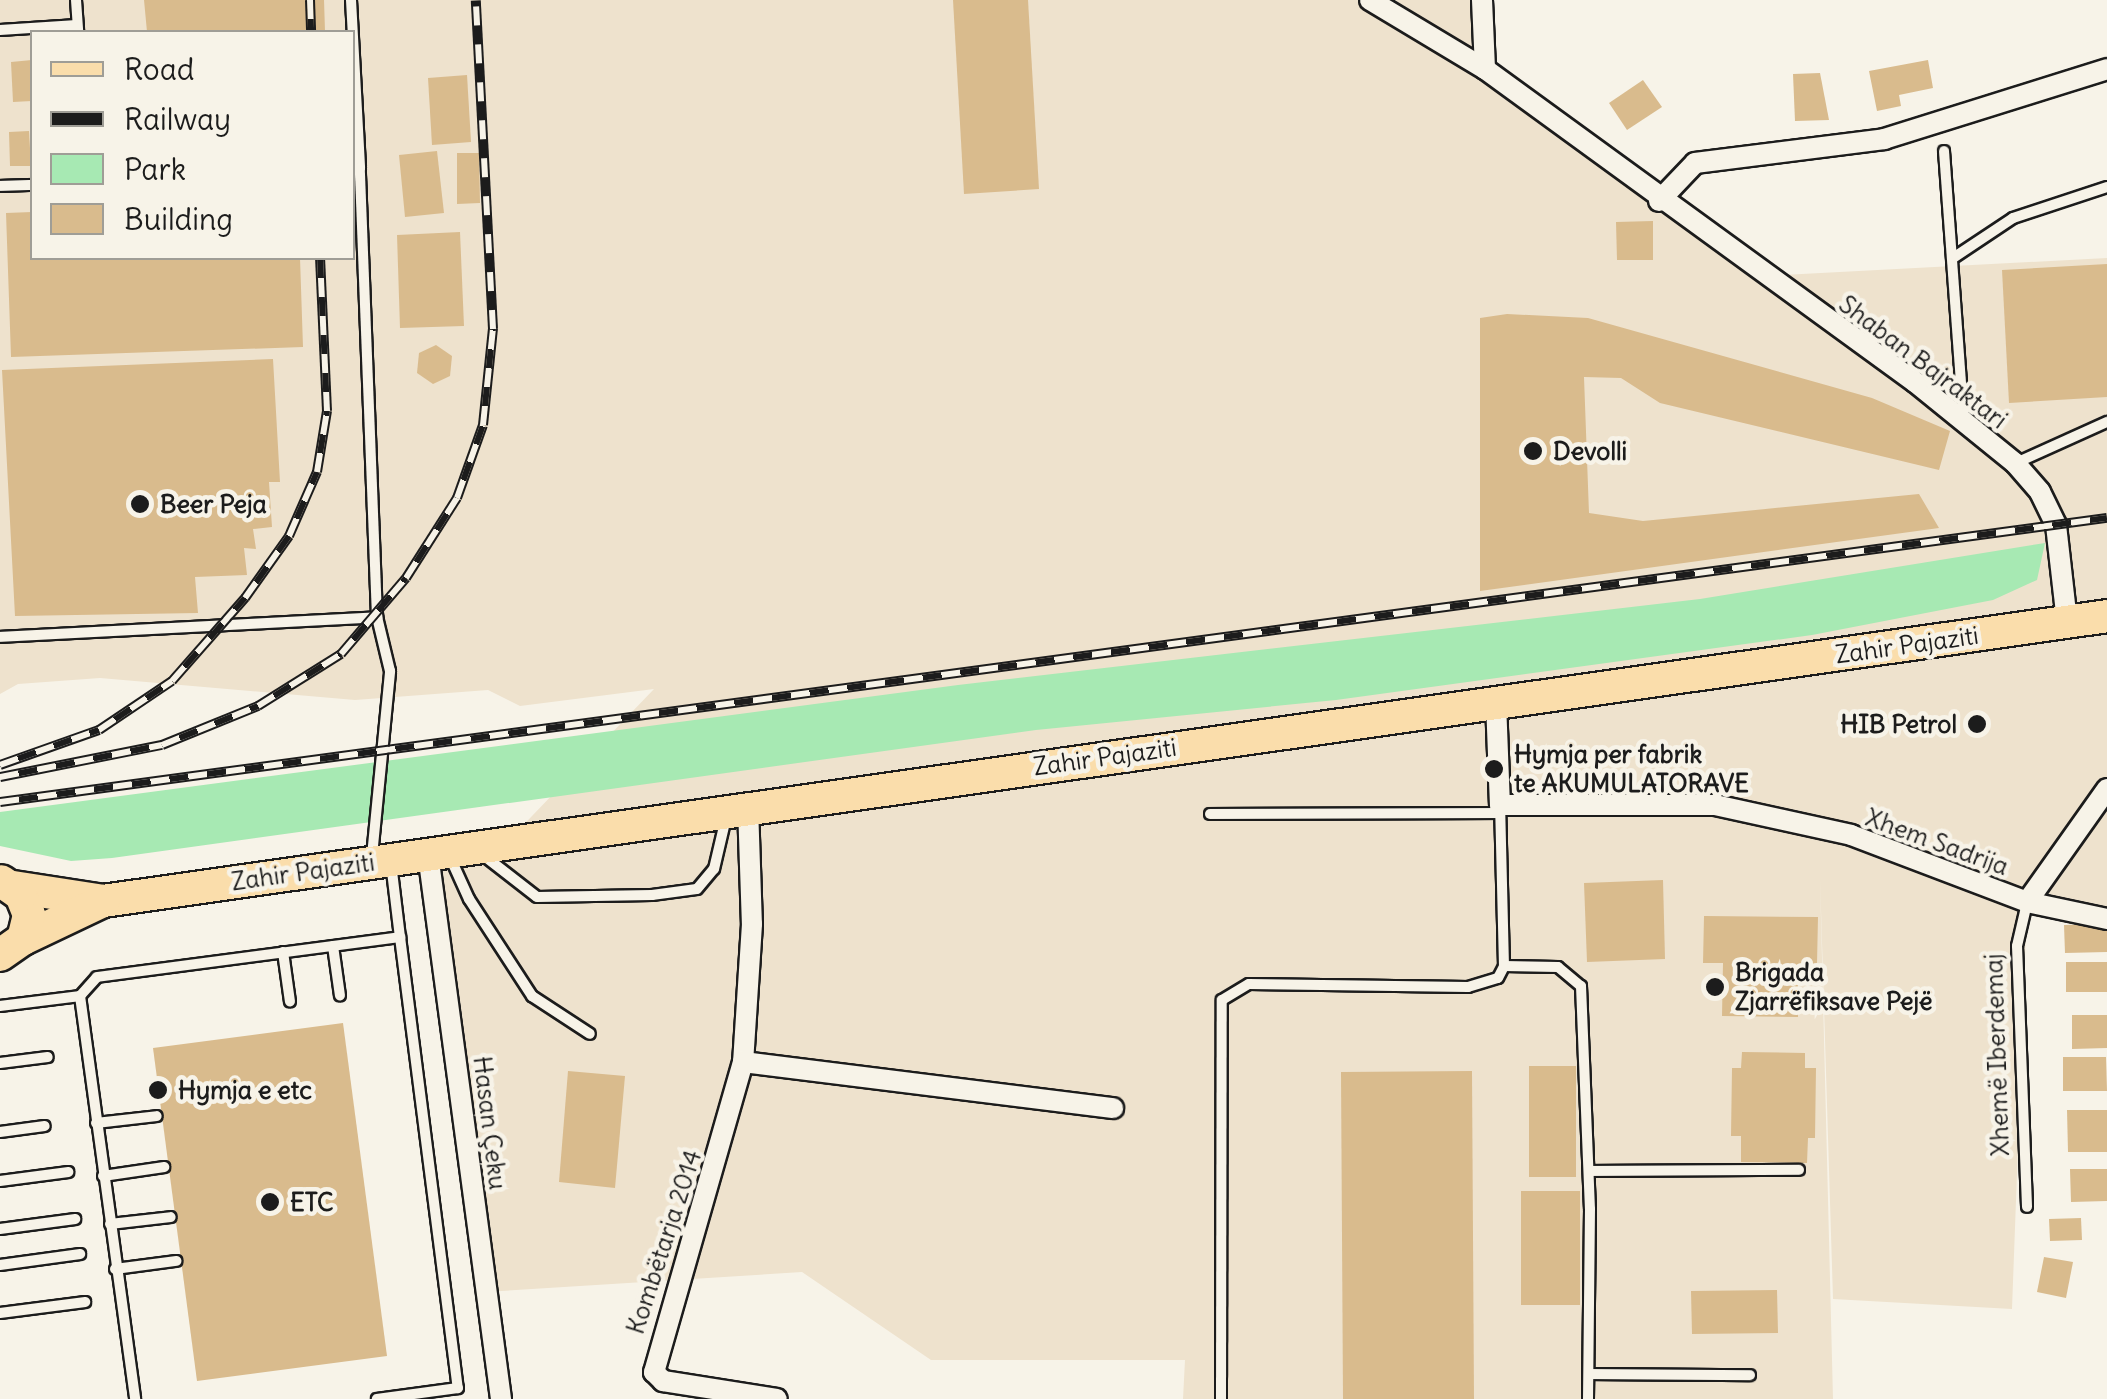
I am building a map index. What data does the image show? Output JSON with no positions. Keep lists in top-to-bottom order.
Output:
{
  "streets": {
    "main road": ["Zahir Pajaziti"],
    "street": [
      "Shaban Bajraktari",
      "Xhem Sadrija",
      "Xhemë Iberdemaj",
      "Hasan Çeku",
      "Kombëtarja 2014"
    ]
  },
  "crossings": [
    ["Shaban Bajraktari", "Zahir Pajaziti"],
    ["Zahir Pajaziti", "Hasan Çeku"],
    ["Zahir Pajaziti", "Kombëtarja 2014"],
    ["Xhem Sadrija", "Xhemë Iberdemaj"]
  ],
  "places": [
    "Devolli",
    "Beer Peja",
    "HIB Petrol",
    "Hymja per fabrik te AKUMULATORAVE",
    "Brigada Zjarrëfiksave Pejë",
    "Hymja e etc",
    "ETC"
  ],
  "legend": [
    "Road",
    "Railway",
    "Park",
    "Building"
  ]
}
